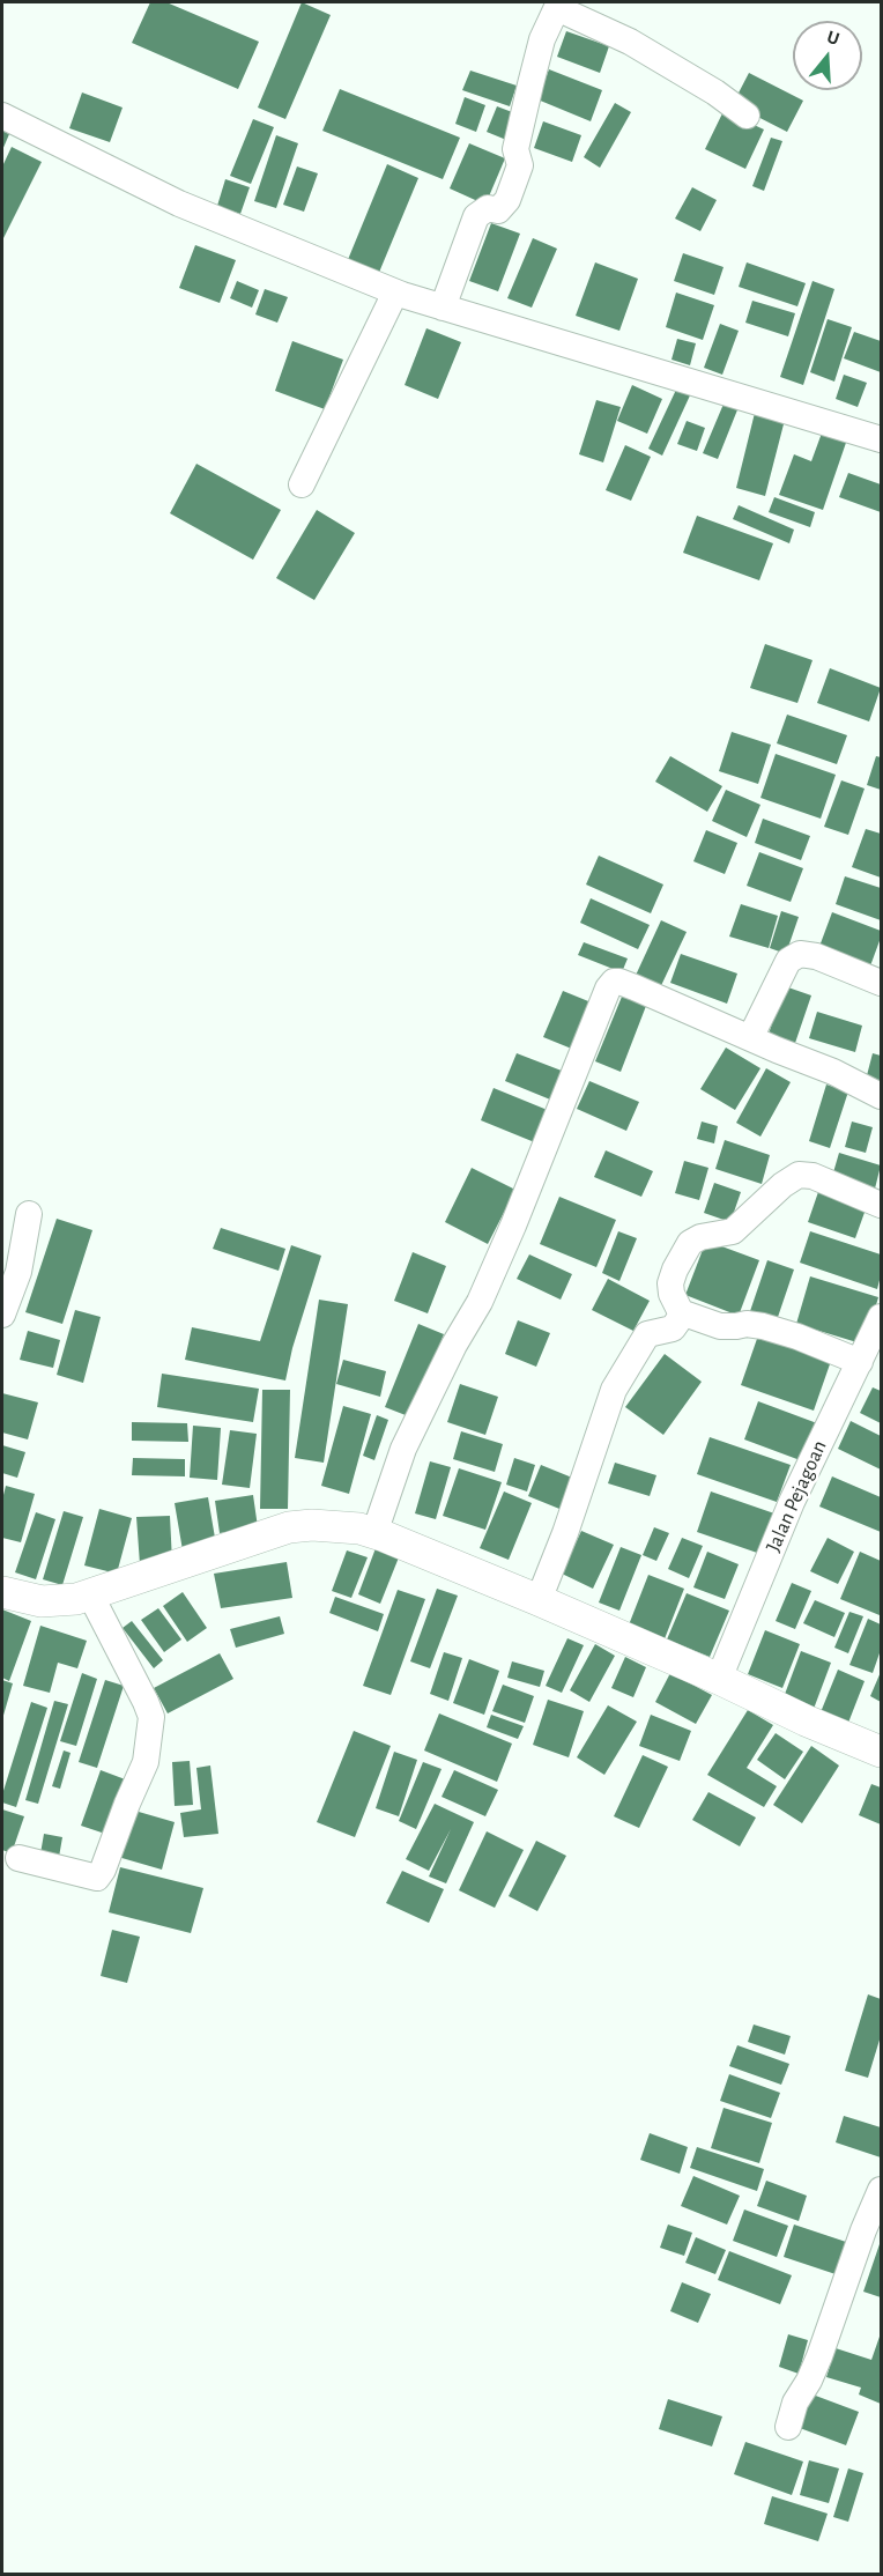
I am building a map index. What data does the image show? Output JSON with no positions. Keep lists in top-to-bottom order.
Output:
{
  "streets": {
    "street": ["Jalan Pejagoan"]
  },
  "north": "top"
}
